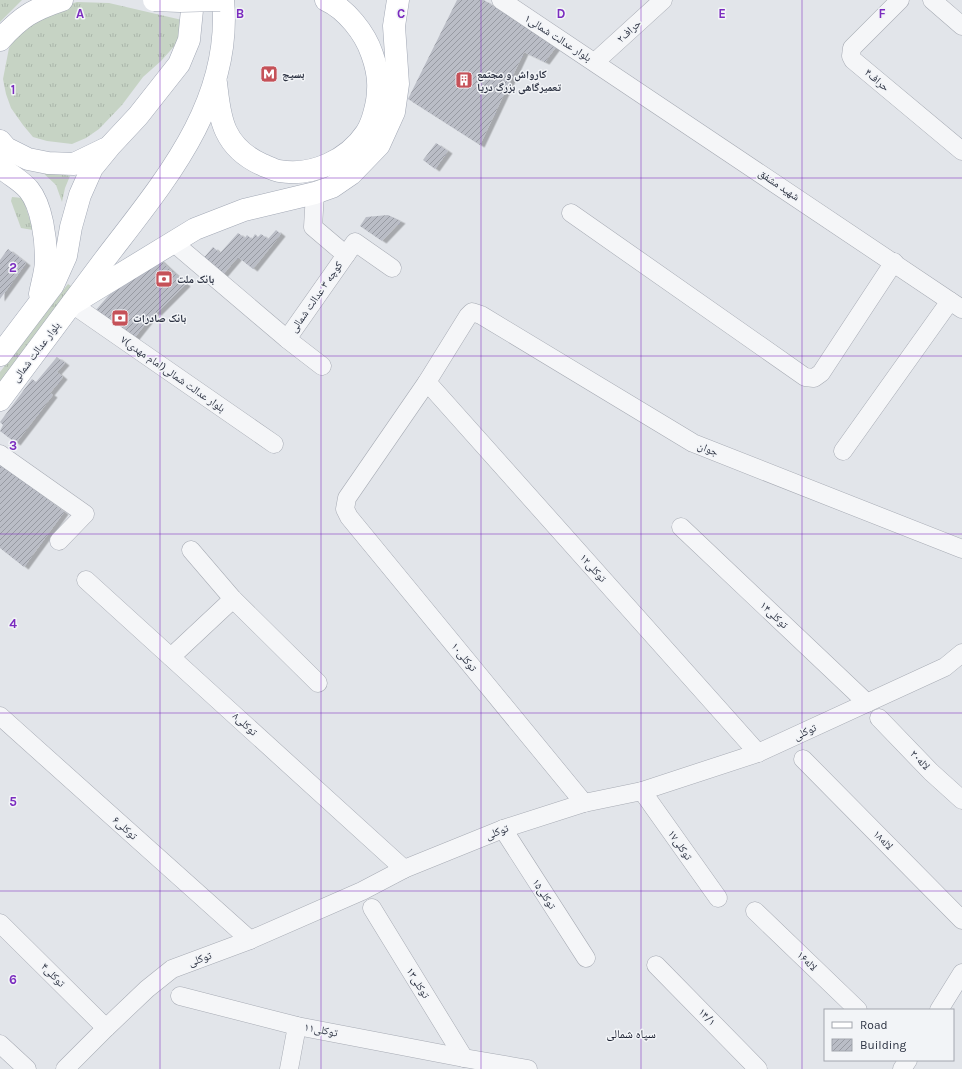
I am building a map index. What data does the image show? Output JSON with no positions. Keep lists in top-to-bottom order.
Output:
{
  "streets": {
    "main road": ["بلوار عدالت شمالی"],
    "street": [
      "حراف۲",
      "بلوار عدالت شمالی۱",
      "حراف۴",
      "شهید مشفق",
      "کوچه ۳ عدالت شمالی",
      "۷بلوار عدالت شمالی(امام مهدی)",
      "جوان",
      "توکلی۱۲",
      "توکلی۱۴",
      "۱۰توکلی",
      "توکلی۸",
      "توکلی",
      "لاله۲۰",
      "توکلی۶",
      "لاله۱۸",
      "توکلی۱۷",
      "توکلی۱۵",
      "لاله۱۶",
      "توکلی۴",
      "توکلی۱۳",
      "۱۴/۱",
      "توکلی۱۱"
    ]
  },
  "crossings": [
    ["حراف۲", "بلوار عدالت شمالی۱"],
    ["حراف۲", "شهید مشفق"],
    ["بلوار عدالت شمالی۱", "شهید مشفق"],
    ["بلوار عدالت شمالی", "۷بلوار عدالت شمالی(امام مهدی)"],
    ["جوان", "توکلی۱۲"],
    ["جوان", "۱۰توکلی"],
    ["توکلی۱۲", "۱۰توکلی"],
    ["توکلی۱۲", "توکلی"],
    ["توکلی۱۴", "توکلی"],
    ["۱۰توکلی", "توکلی"],
    ["توکلی۸", "توکلی"],
    ["توکلی", "توکلی۶"],
    ["توکلی", "توکلی۱۷"],
    ["توکلی", "توکلی۱۵"],
    ["توکلی", "توکلی۴"],
    ["توکلی۱۳", "توکلی۱۱"]
  ],
  "districts": ["سپاه شمالی"],
  "places": {
    "metro station": ["بسیج"],
    "building": ["کارواش و مجتمع تعمیرگاهی بزرگ دریا"],
    "bank": ["بانک ملت", "بانک صادرات"]
  },
  "legend": ["Road", "Building"],
  "grid": {
    "columns": [
      "A",
      "B",
      "C",
      "D",
      "E",
      "F"
    ],
    "rows": [
      "1",
      "2",
      "3",
      "4",
      "5",
      "6"
    ]
  }
}
